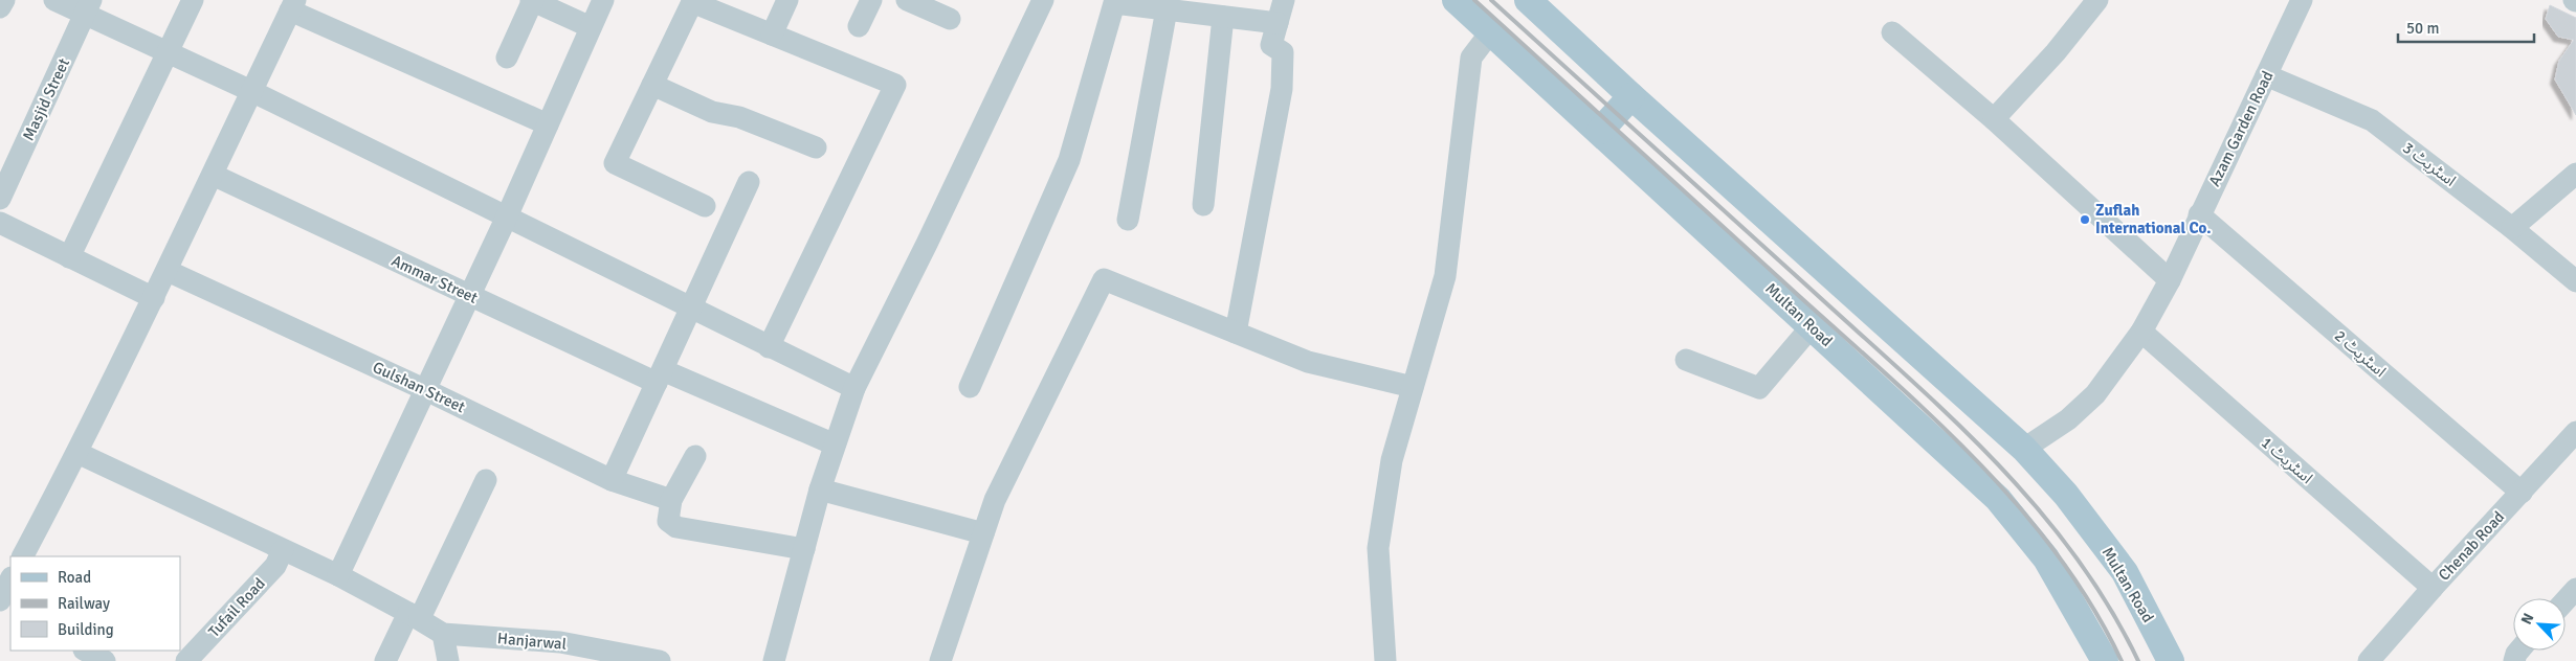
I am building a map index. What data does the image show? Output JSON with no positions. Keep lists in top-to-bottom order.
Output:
{
  "streets": {
    "main road": ["Multan Road"],
    "street": [
      "Masjid Street",
      "Azam Garden Road",
      "اسٹریٹ 3",
      "Ammar Street",
      "اسٹریٹ 2",
      "Gulshan Street",
      "اسٹریٹ 1",
      "Chenab Road",
      "Tufail Road",
      "Hanjarwal"
    ]
  },
  "crossings": [
    ["Azam Garden Road", "اسٹریٹ 3"],
    ["Azam Garden Road", "Multan Road"],
    ["Azam Garden Road", "اسٹریٹ 2"],
    ["Azam Garden Road", "اسٹریٹ 1"],
    ["اسٹریٹ 2", "Chenab Road"],
    ["اسٹریٹ 1", "Chenab Road"]
  ],
  "places": ["Zuflah International Co."],
  "legend": ["Road", "Railway", "Building"],
  "scale_bar": "50 m",
  "north": "top left"
}
